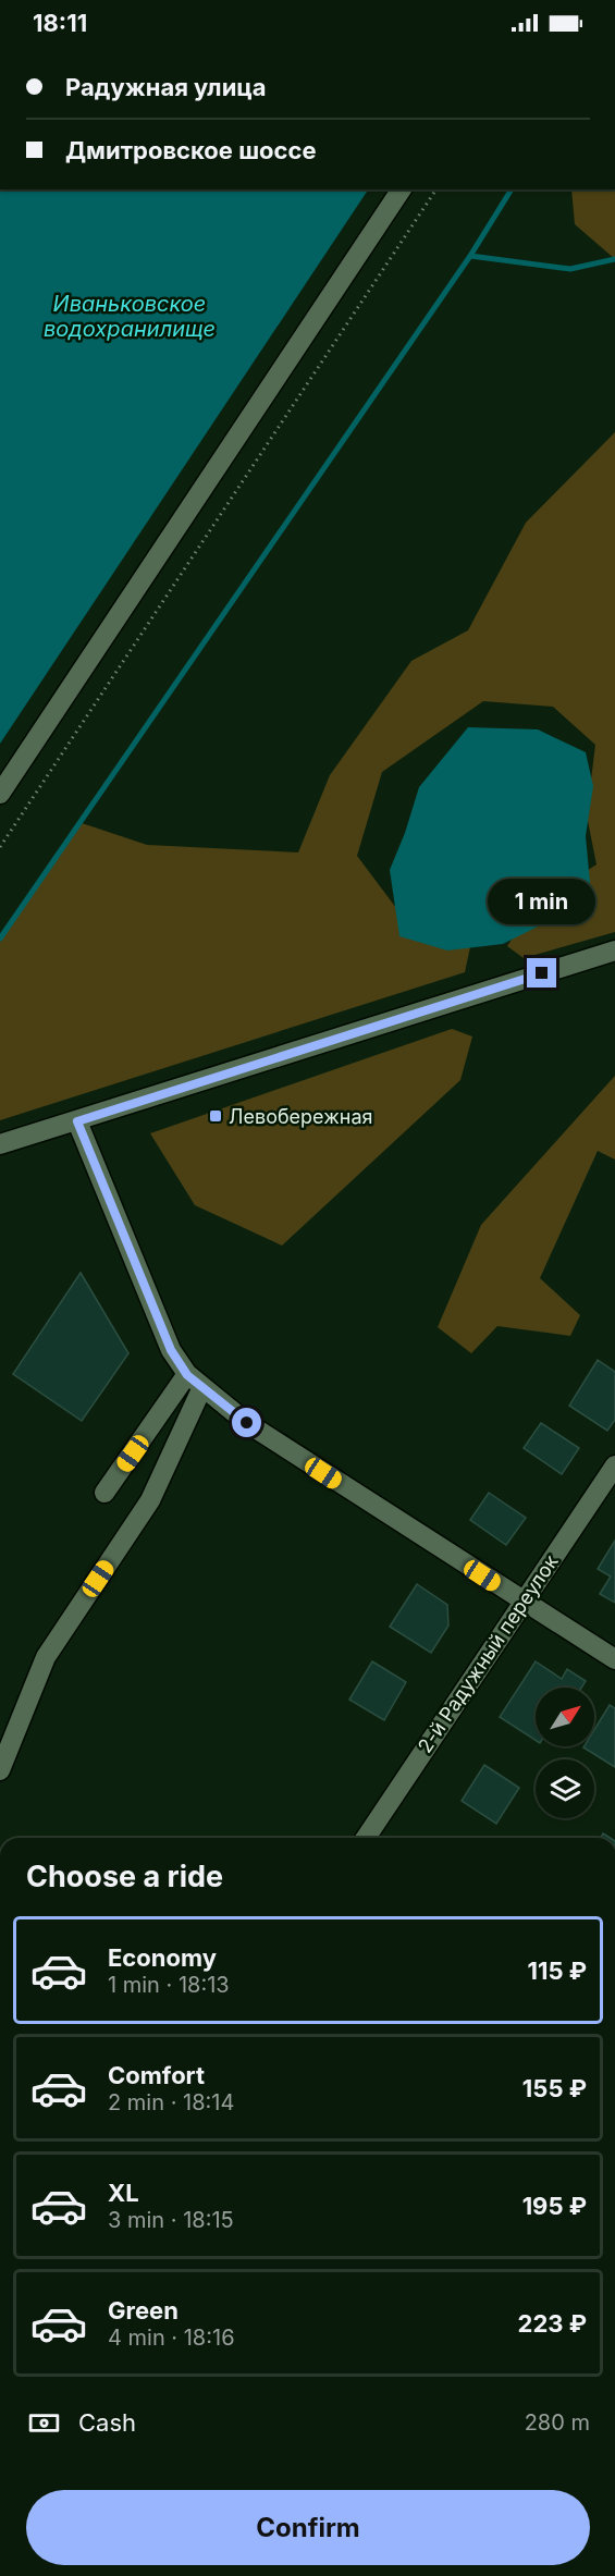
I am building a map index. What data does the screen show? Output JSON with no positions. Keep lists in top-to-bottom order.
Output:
{
  "streets": {
    "street": ["2-й Радужный переулок"]
  },
  "water": ["Иваньковское водохранилище"],
  "places": {
    "transit": ["Левобережная"]
  },
  "north": "top right",
  "page": {
    "status": "18:11",
    "banner": ["Радужная улица", "Дмитровское шоссе"],
    "bubble": "1 min",
    "heading": "Choose a ride",
    "list": [
      {
        "name": "Economy",
        "note": "1 min · 18:13",
        "value": "115 ₽"
      },
      {
        "name": "Comfort",
        "note": "2 min · 18:14",
        "value": "155 ₽"
      },
      {
        "name": "XL",
        "note": "3 min · 18:15",
        "value": "195 ₽"
      },
      {
        "name": "Green",
        "note": "4 min · 18:16",
        "value": "223 ₽"
      }
    ],
    "pay": ["Cash", "280 m"],
    "buttons": "Confirm"
  }
}
